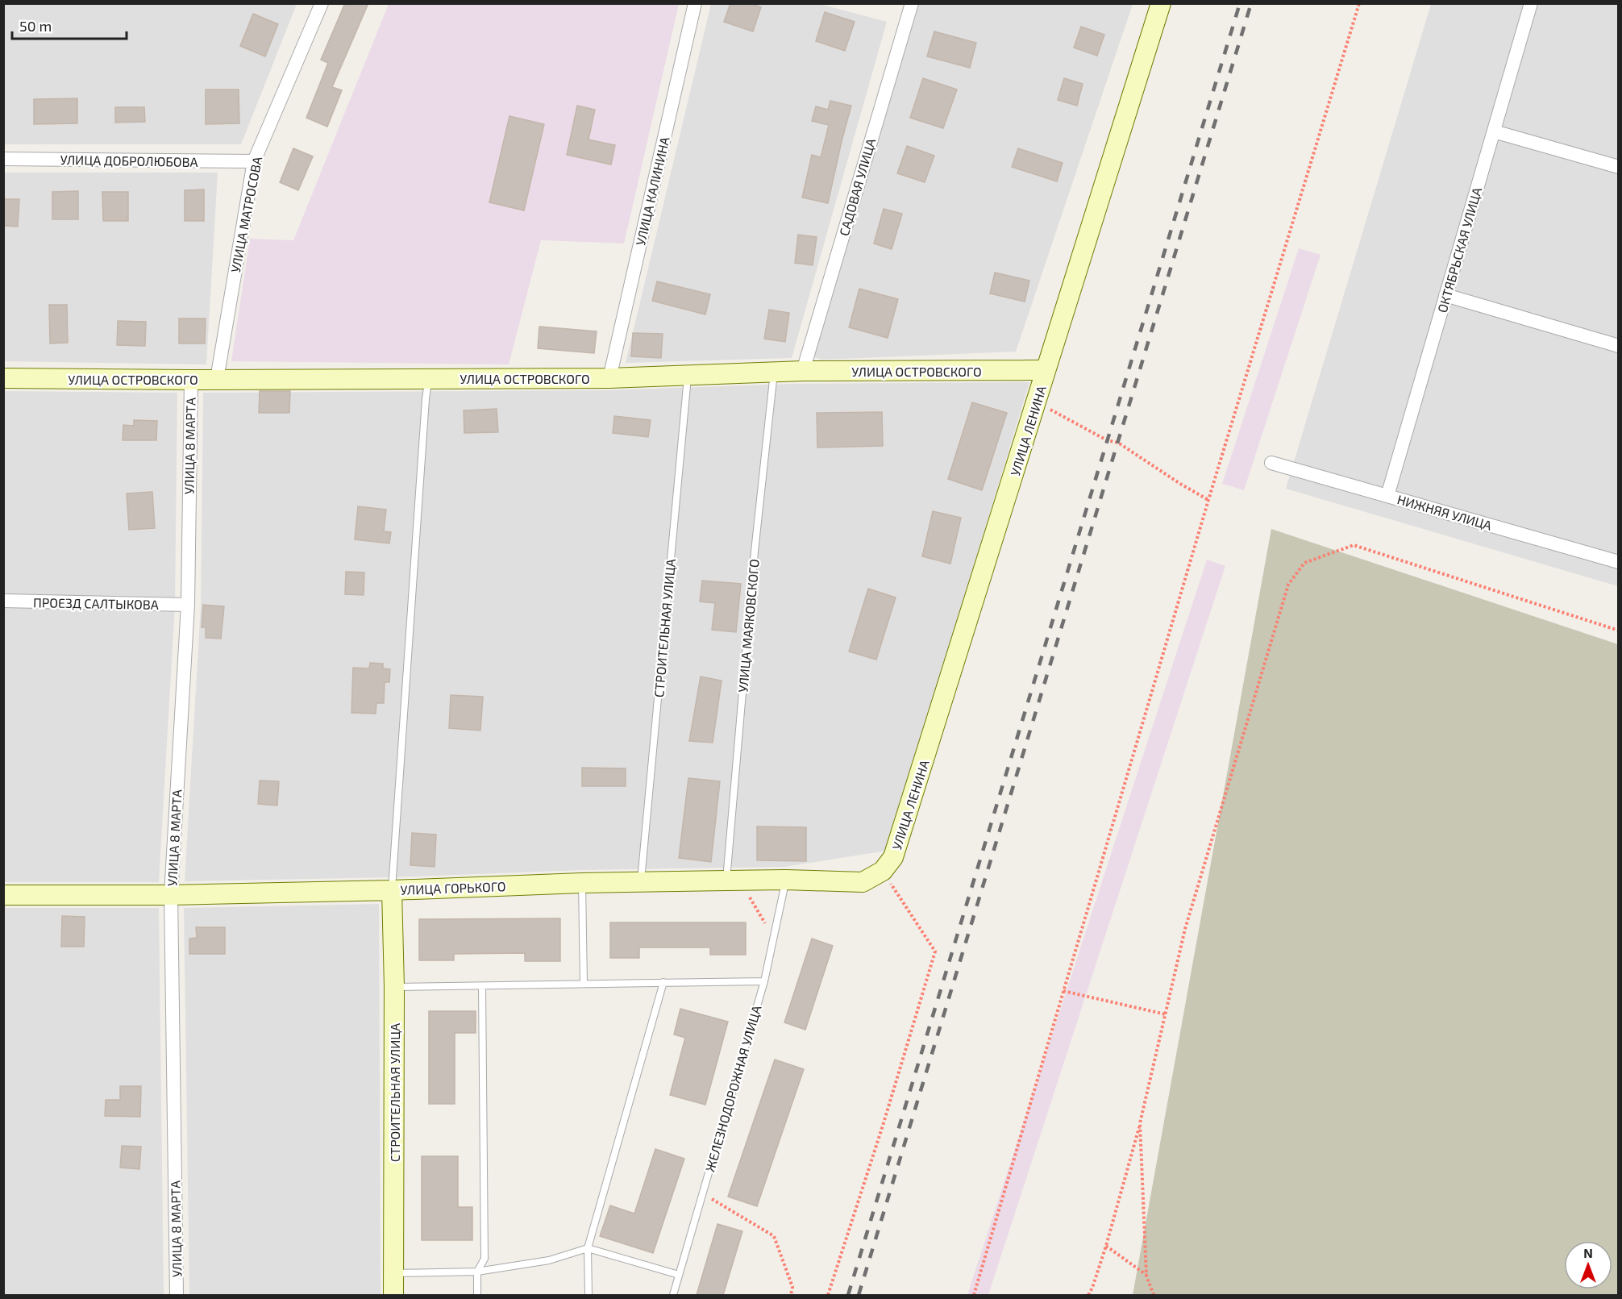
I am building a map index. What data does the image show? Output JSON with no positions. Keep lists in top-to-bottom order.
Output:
{
  "streets": {
    "street": [
      "УЛИЦА ДОБРОЛЮБОВА",
      "САДОВАЯ УЛИЦА",
      "УЛИЦА КАЛИНИНА",
      "УЛИЦА МАТРОСОВА",
      "ОКТЯБРЬСКАЯ УЛИЦА",
      "УЛИЦА ОСТРОВСКОГО",
      "УЛИЦА ЛЕНИНА",
      "УЛИЦА 8 МАРТА",
      "НИЖНЯЯ УЛИЦА",
      "ПРОЕЗД САЛТЫКОВА",
      "СТРОИТЕЛЬНАЯ УЛИЦА",
      "УЛИЦА ГОРЬКОГО"
    ],
    "lane": ["УЛИЦА МАЯКОВСКОГО", "ЖЕЛЕЗНОДОРОЖНАЯ УЛИЦА"]
  },
  "crossings": [
    ["УЛИЦА ДОБРОЛЮБОВА", "УЛИЦА МАТРОСОВА"],
    ["САДОВАЯ УЛИЦА", "УЛИЦА ОСТРОВСКОГО"],
    ["УЛИЦА КАЛИНИНА", "УЛИЦА ОСТРОВСКОГО"],
    ["УЛИЦА МАТРОСОВА", "УЛИЦА ОСТРОВСКОГО"],
    ["ОКТЯБРЬСКАЯ УЛИЦА", "НИЖНЯЯ УЛИЦА"],
    ["УЛИЦА ОСТРОВСКОГО", "УЛИЦА ЛЕНИНА"],
    ["УЛИЦА ОСТРОВСКОГО", "УЛИЦА 8 МАРТА"],
    ["УЛИЦА ОСТРОВСКОГО", "УЛИЦА МАЯКОВСКОГО"],
    ["УЛИЦА ОСТРОВСКОГО", "СТРОИТЕЛЬНАЯ УЛИЦА"],
    ["УЛИЦА ЛЕНИНА", "УЛИЦА ГОРЬКОГО"],
    ["УЛИЦА 8 МАРТА", "ПРОЕЗД САЛТЫКОВА"],
    ["УЛИЦА 8 МАРТА", "УЛИЦА ГОРЬКОГО"],
    ["УЛИЦА МАЯКОВСКОГО", "УЛИЦА ГОРЬКОГО"],
    ["СТРОИТЕЛЬНАЯ УЛИЦА", "УЛИЦА ГОРЬКОГО"],
    ["УЛИЦА ГОРЬКОГО", "ЖЕЛЕЗНОДОРОЖНАЯ УЛИЦА"]
  ],
  "scale_bar": "50 m",
  "north": "top"
}
